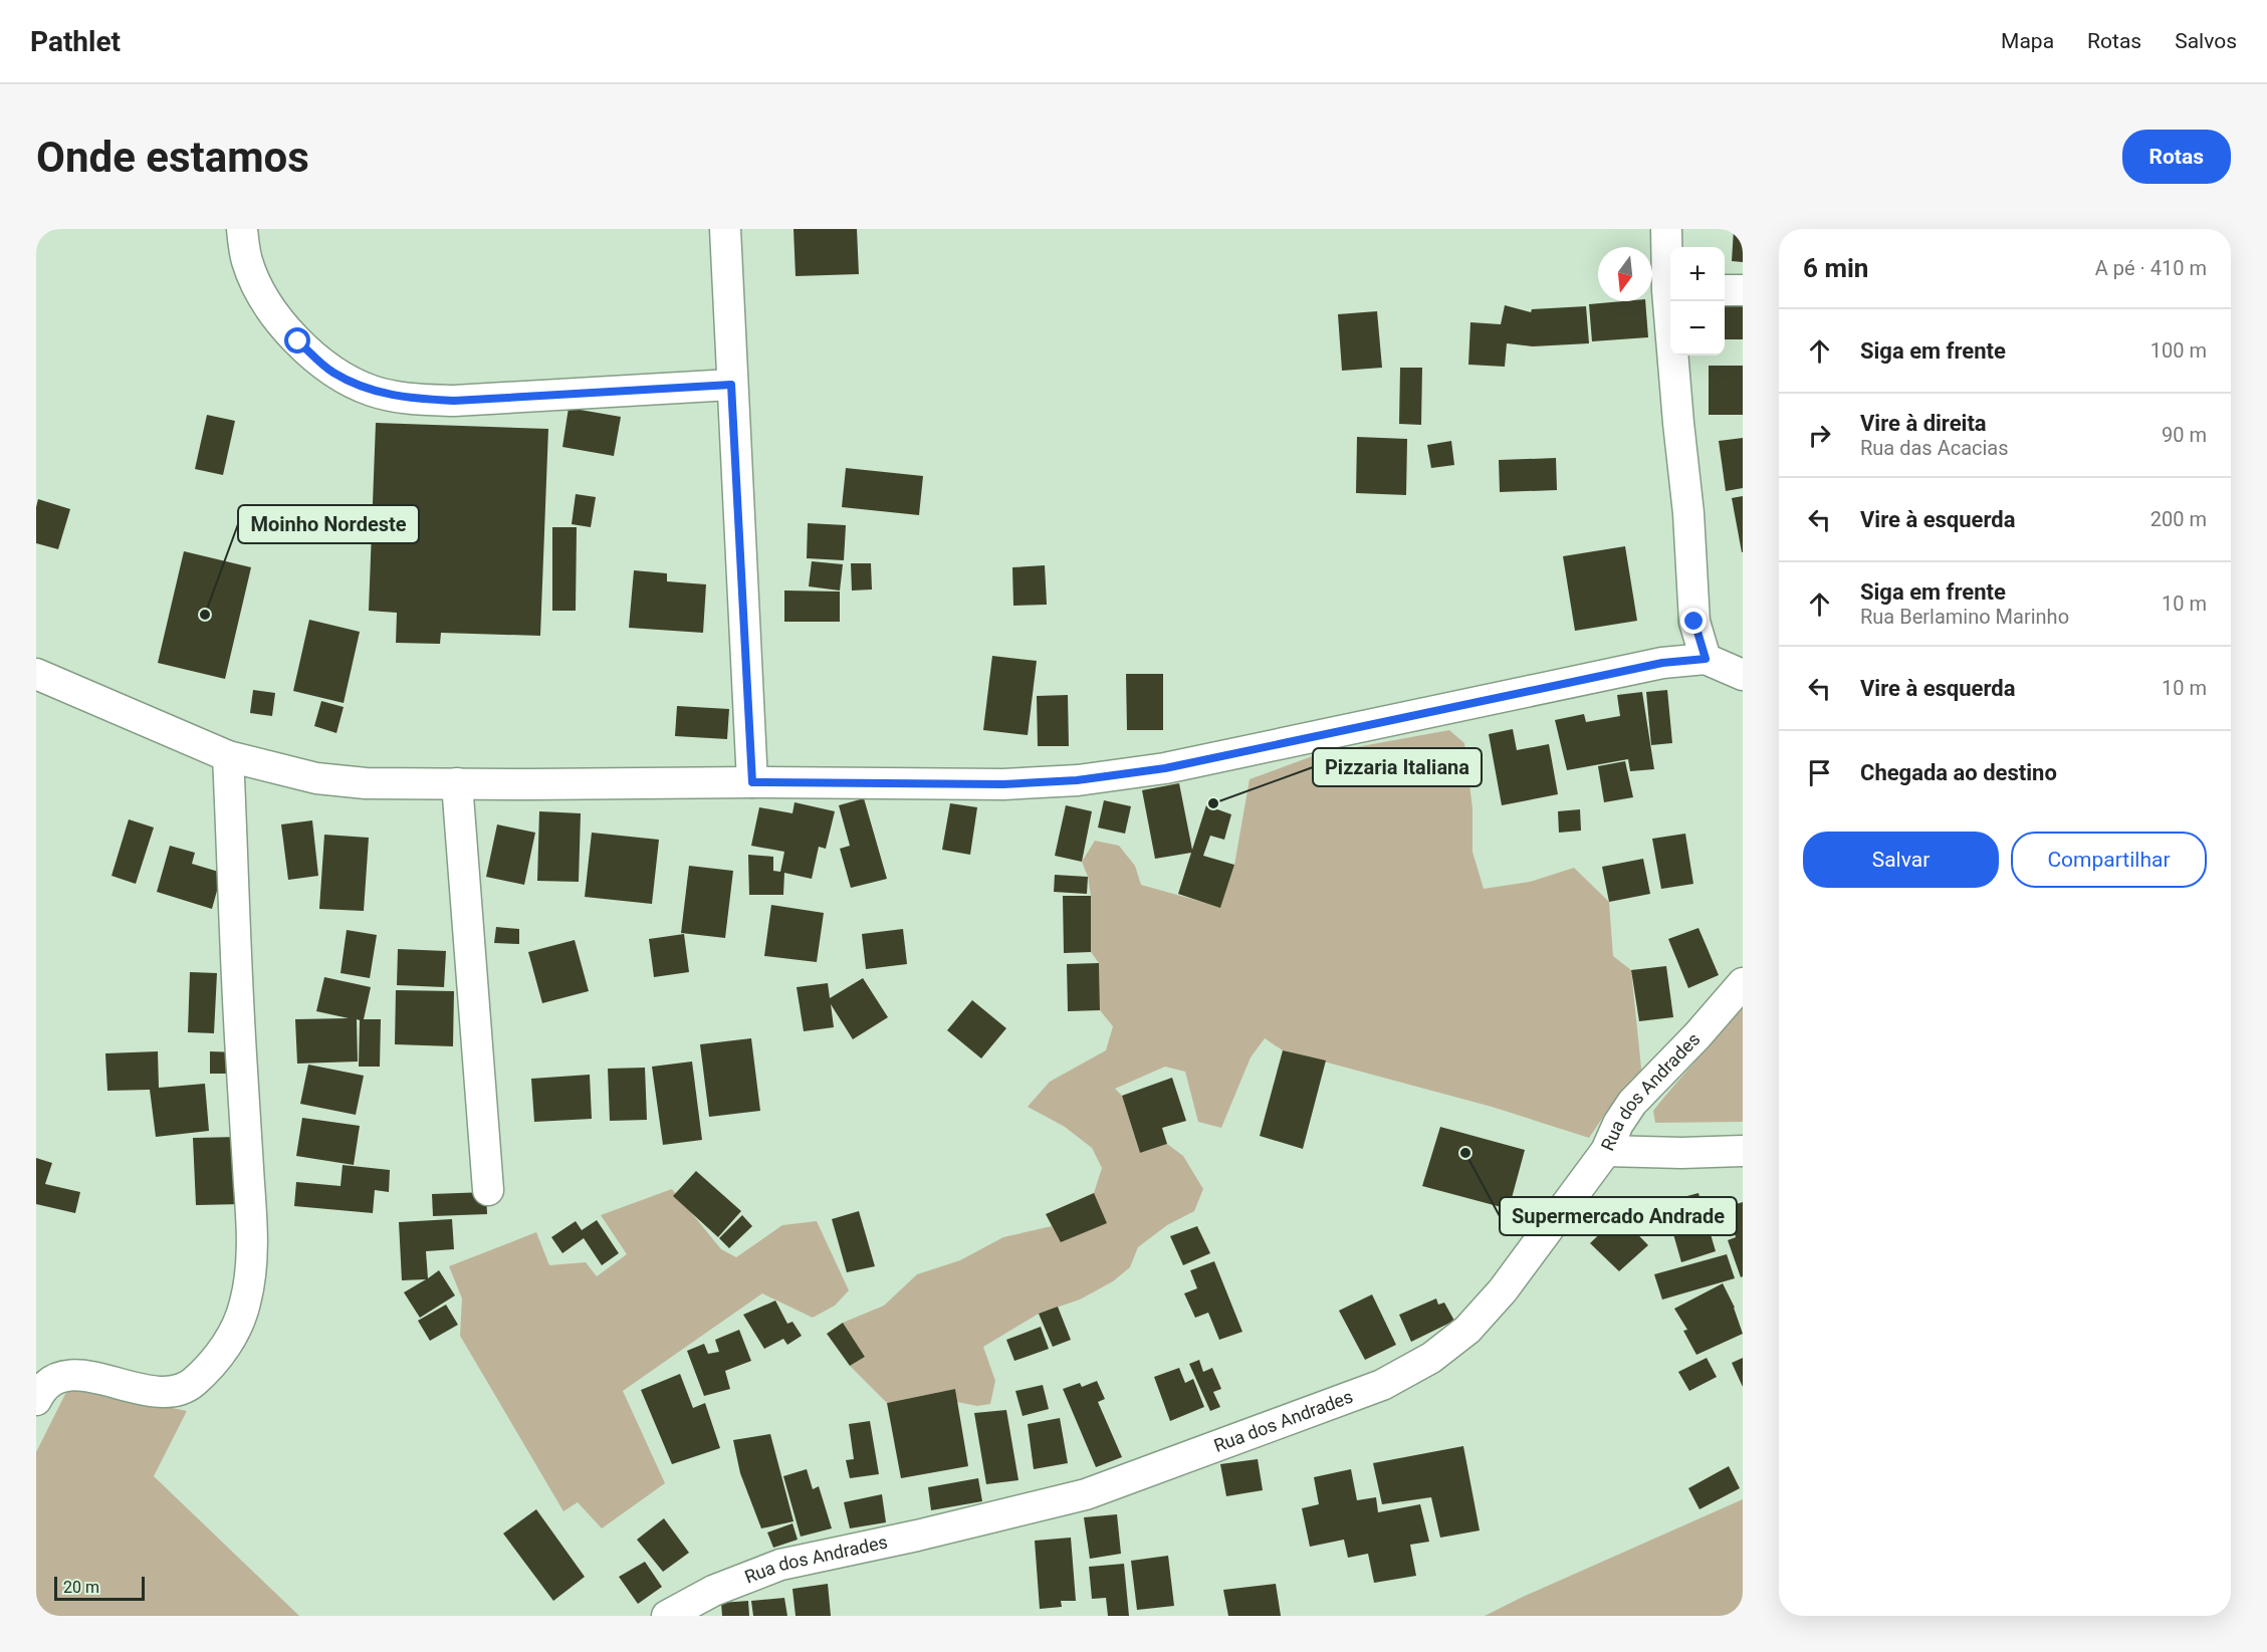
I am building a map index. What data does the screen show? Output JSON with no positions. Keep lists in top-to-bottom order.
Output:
{
  "streets": {
    "street": ["Rua dos Andrades"]
  },
  "places": ["Moinho Nordeste", "Pizzaria Italiana", "Supermercado Andrade"],
  "scale_bar": "20 m",
  "north": "bottom",
  "page": {
    "header": "Pathlet",
    "nav": ["Mapa", "Rotas", "Salvos"],
    "buttons": [
      "Rotas",
      ["Salvar", "Compartilhar"]
    ],
    "title": "Onde estamos",
    "heading": ["6 min", "A pé · 410 m"],
    "map_buttons": ["+", "−"],
    "list": [
      ["Siga em frente", "100 m"],
      ["Vire à direita", "Rua das Acacias", "90 m"],
      ["Vire à esquerda", "200 m"],
      ["Siga em frente", "Rua Berlamino Marinho", "10 m"],
      ["Vire à esquerda", "10 m"],
      "Chegada ao destino"
    ],
    "scale": "20 m"
  }
}
